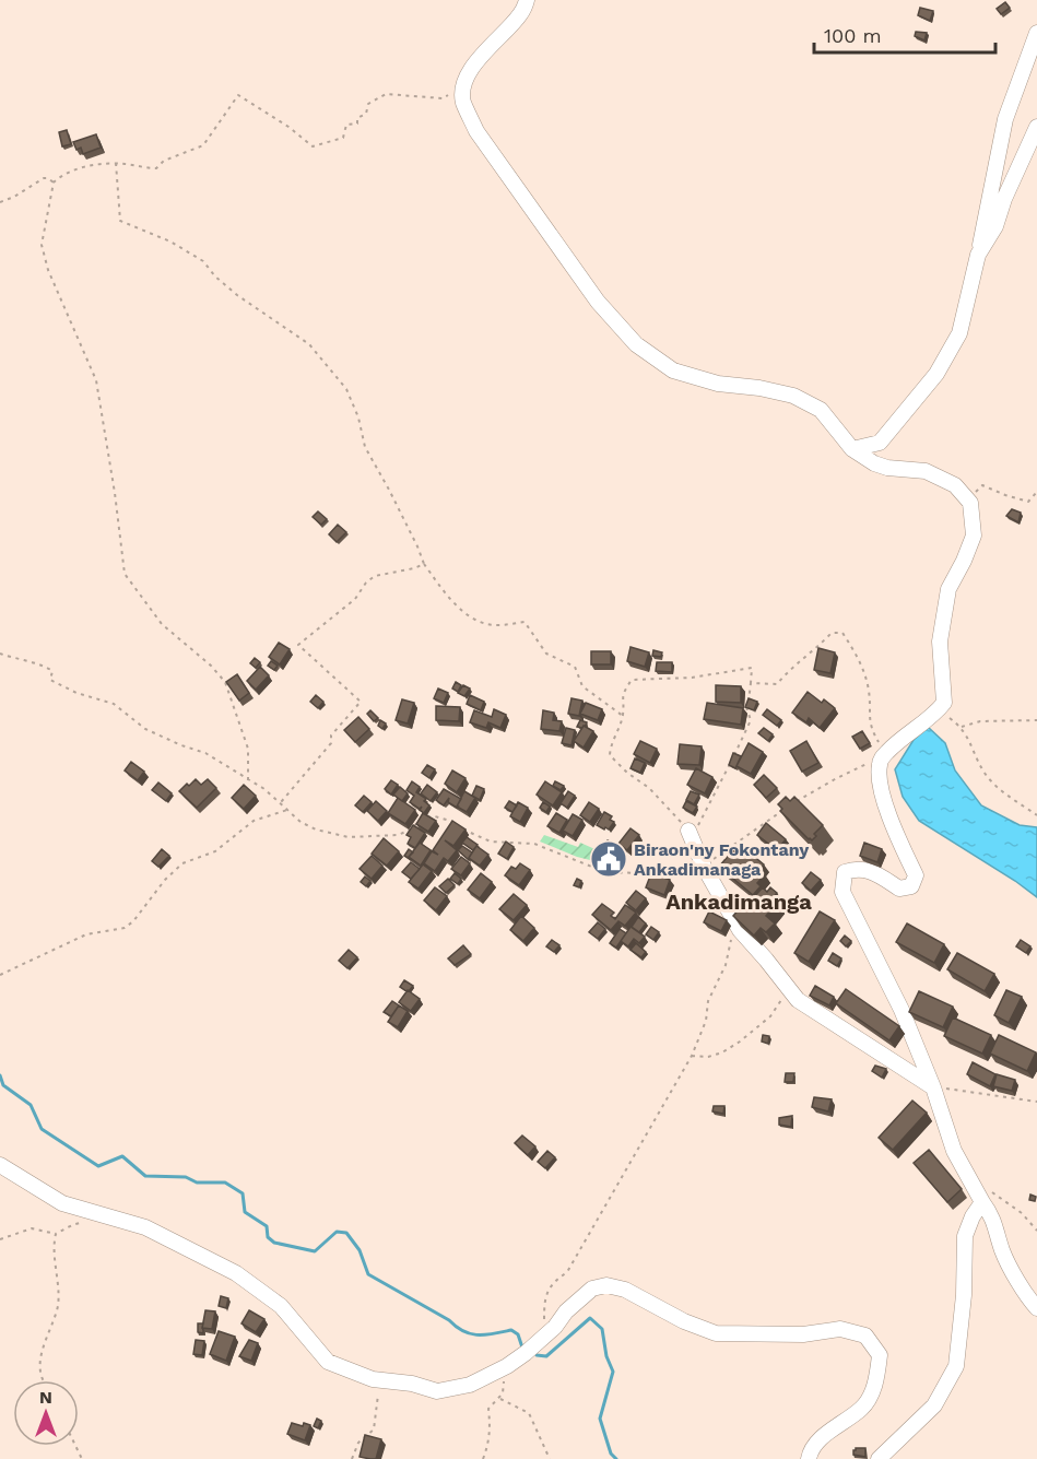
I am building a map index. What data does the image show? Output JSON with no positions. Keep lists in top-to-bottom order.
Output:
{
  "districts": ["Ankadimanga"],
  "places": {
    "public building": ["Biraon'ny Fokontany Ankadimanaga"]
  },
  "scale_bar": "100 m",
  "north": "top"
}
